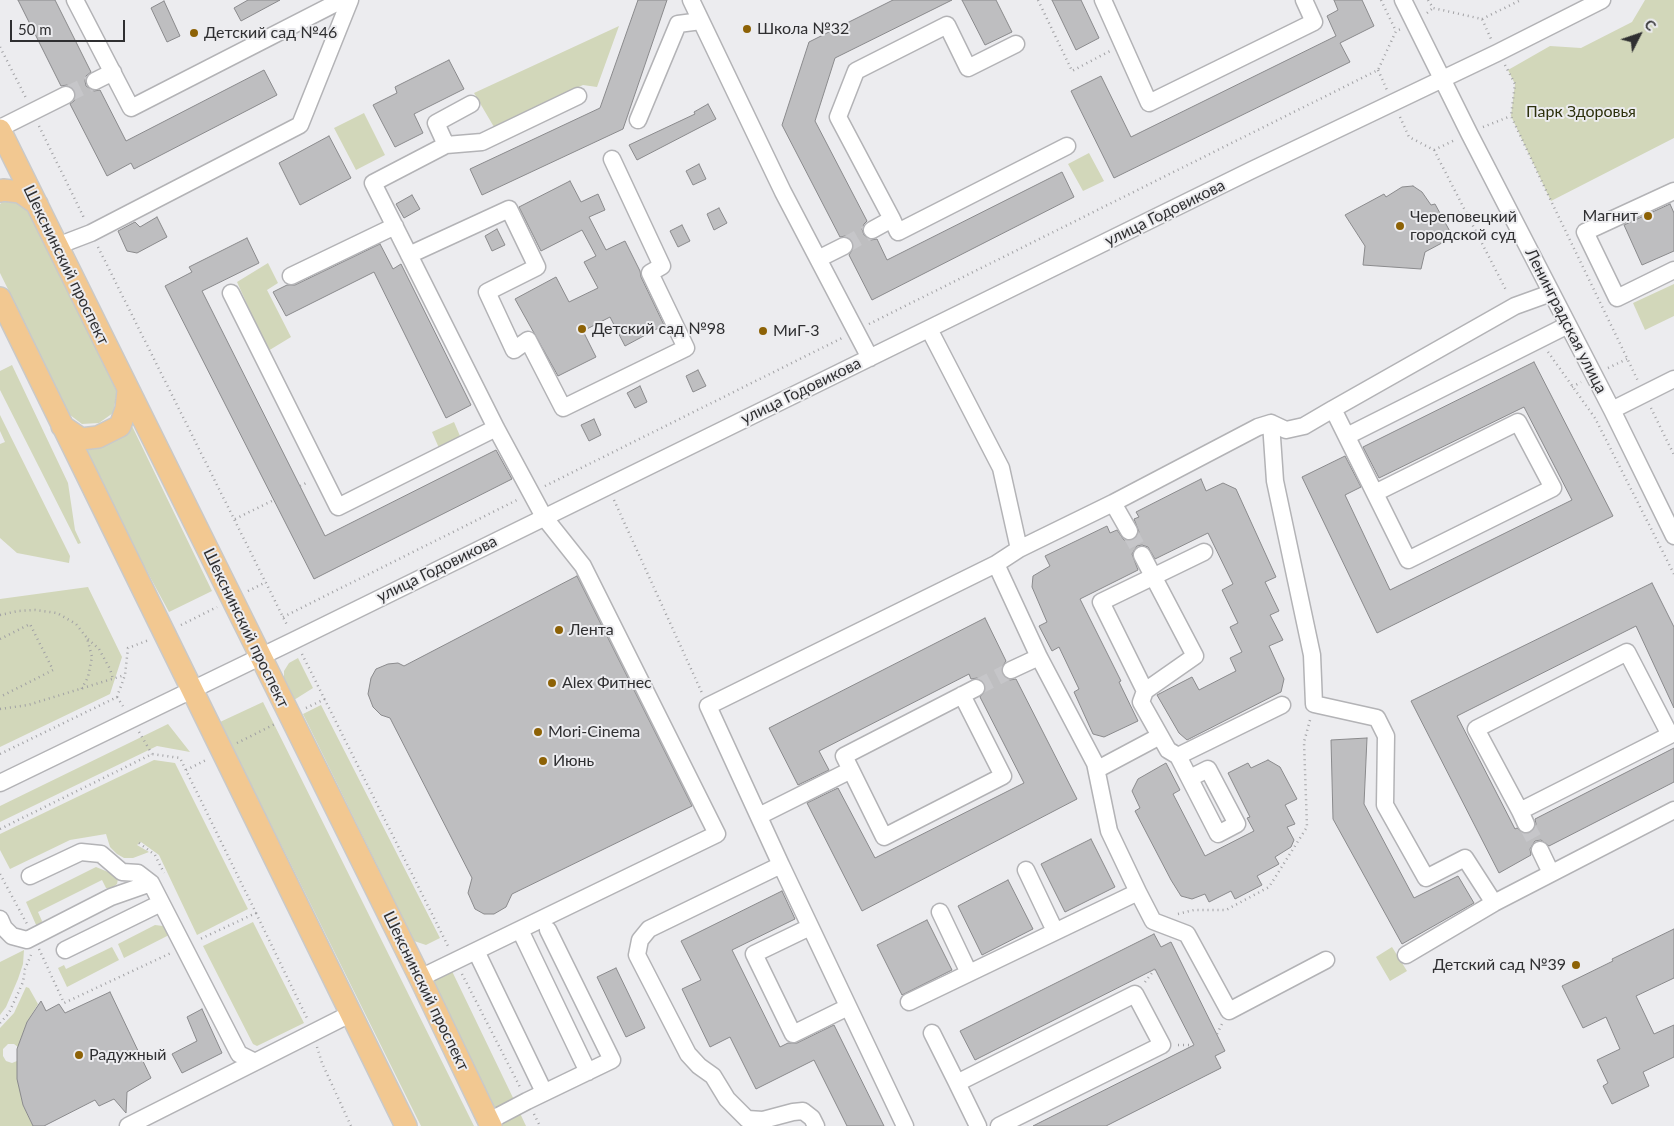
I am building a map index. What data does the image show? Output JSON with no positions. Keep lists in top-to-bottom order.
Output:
{
  "streets": {
    "main road": ["Шекснинский проспект"],
    "street": ["улица Годовикова", "Ленинградская улица"]
  },
  "crossings": [
    ["улица Годовикова", "Шекснинский проспект"],
    ["улица Годовикова", "Ленинградская улица"]
  ],
  "parks": ["Парк Здоровья"],
  "places": [
    "Школа №32",
    "Детский сад №46",
    "Магнит",
    "Череповецкий городской суд",
    "Детский сад №98",
    "МиГ-3",
    "Лента",
    "Alex Фитнес",
    "Mori-Cinema",
    "Июнь",
    "Детский сад №39",
    "Радужный"
  ],
  "scale_bar": "50 m",
  "north": "top right"
}
